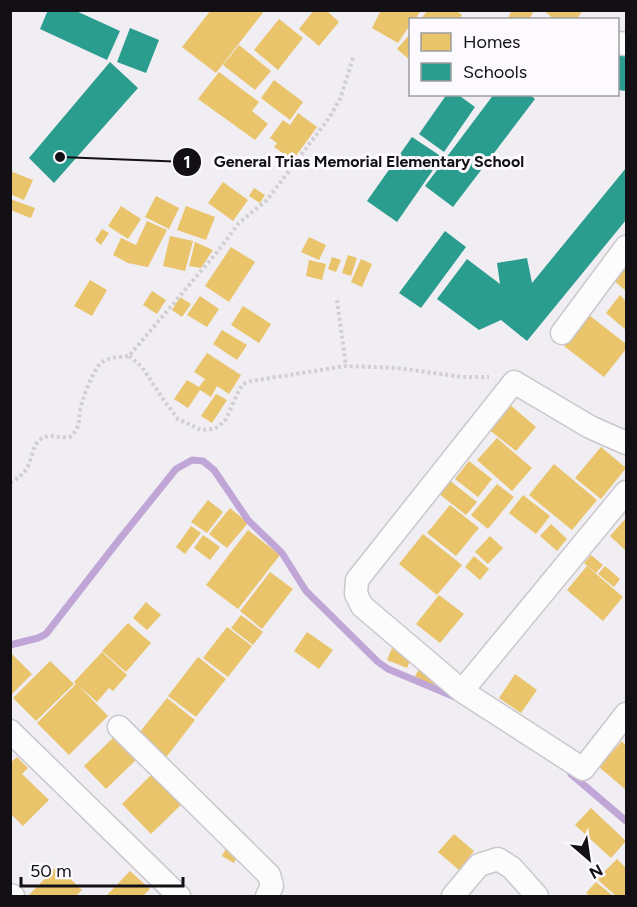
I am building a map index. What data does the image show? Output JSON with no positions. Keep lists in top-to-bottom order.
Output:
{
  "places": ["General Trias Memorial Elementary School"],
  "legend": ["Homes", "Schools"],
  "scale_bar": "50 m",
  "north": "bottom right"
}
